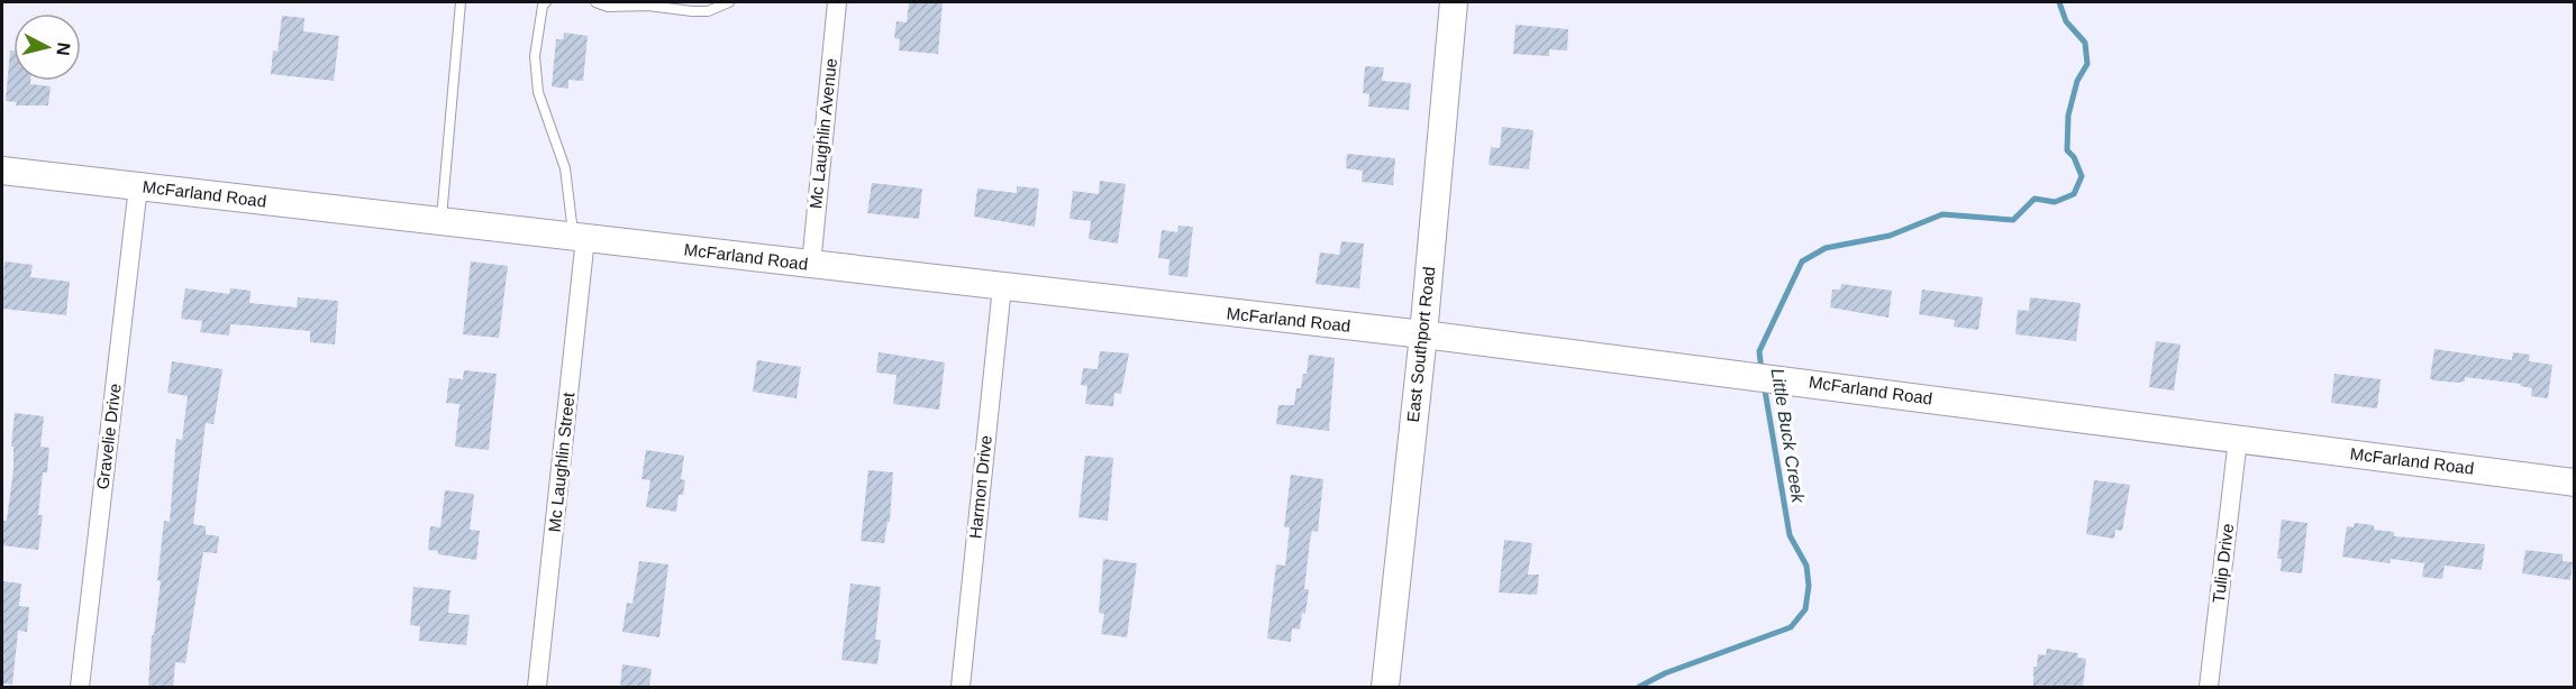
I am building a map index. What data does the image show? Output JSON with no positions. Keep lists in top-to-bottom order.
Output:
{
  "streets": {
    "street": [
      "Mc Laughlin Avenue",
      "McFarland Road",
      "East Southport Road",
      "Gravelie Drive",
      "Mc Laughlin Street",
      "Harmon Drive",
      "Tulip Drive"
    ]
  },
  "crossings": [
    ["Mc Laughlin Avenue", "McFarland Road"],
    ["McFarland Road", "East Southport Road"],
    ["McFarland Road", "Gravelie Drive"],
    ["McFarland Road", "Mc Laughlin Street"],
    ["McFarland Road", "Harmon Drive"],
    ["McFarland Road", "Tulip Drive"]
  ],
  "water": ["Little Buck Creek"],
  "north": "right"
}
